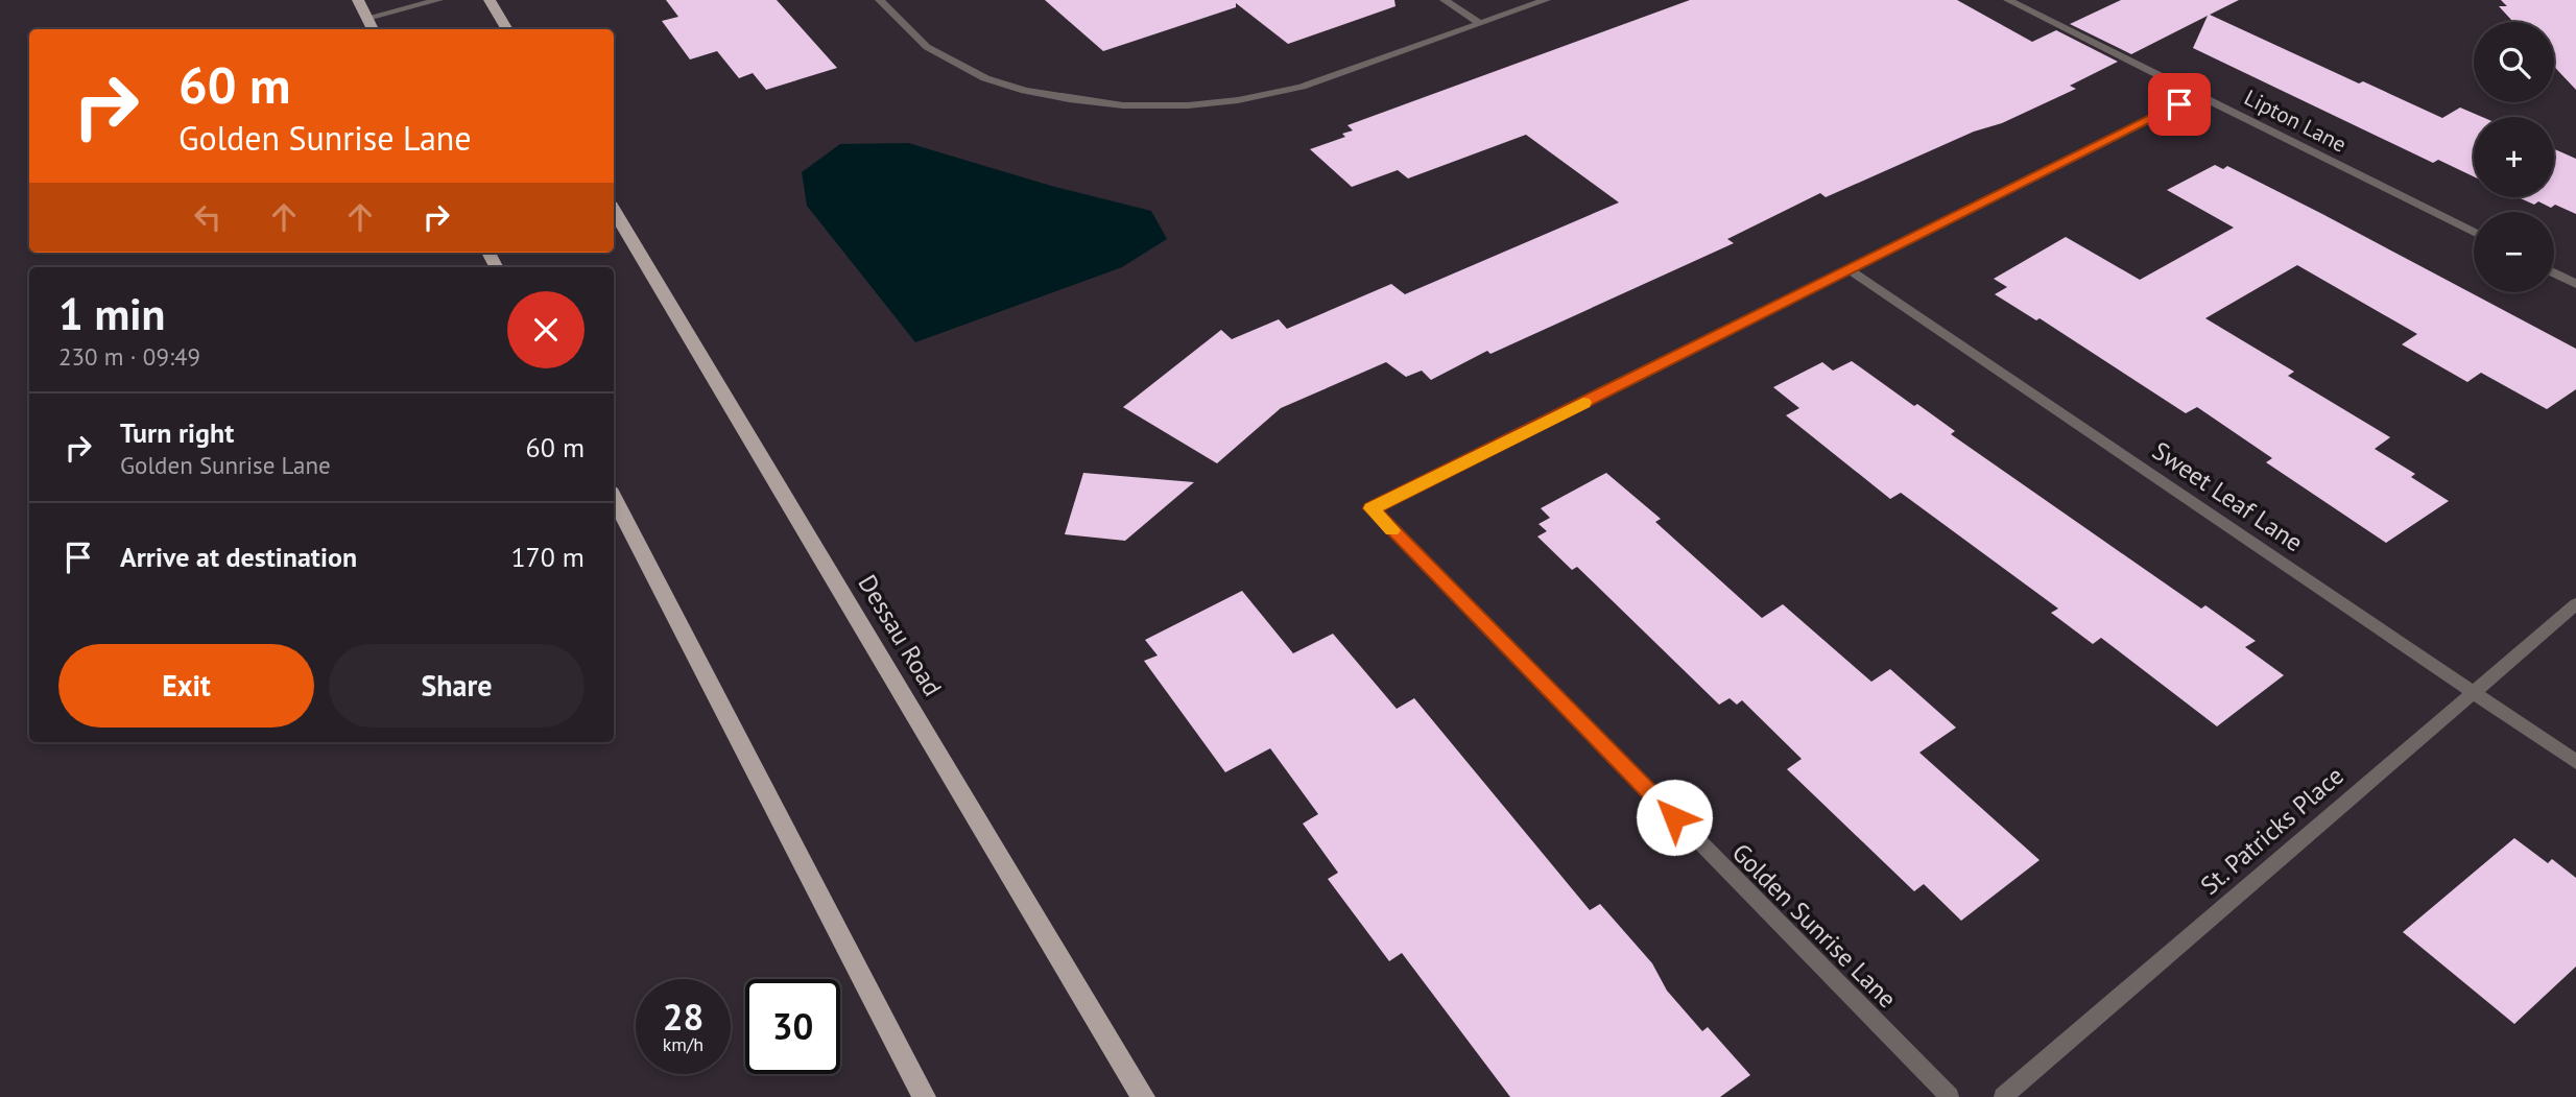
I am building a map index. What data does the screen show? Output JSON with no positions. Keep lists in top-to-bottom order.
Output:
{
  "streets": {
    "main road": ["Dessau Road"],
    "street": [
      "Lipton Lane",
      "Sweet Leaf Lane",
      "St. Patricks Place",
      "Golden Sunrise Lane"
    ]
  },
  "crossings": [
    ["Lipton Lane", "Golden Sunrise Lane"],
    ["Sweet Leaf Lane", "St. Patricks Place"],
    ["Sweet Leaf Lane", "Golden Sunrise Lane"]
  ],
  "page": {
    "map_buttons": ["+", "−"],
    "turn": ["60 m", "Golden Sunrise Lane"],
    "heading": ["1 min", "230 m · 09:49"],
    "list": [
      {
        "name": "Turn right",
        "note": "Golden Sunrise Lane",
        "value": "60 m"
      },
      {
        "name": "Arrive at destination",
        "value": "170 m"
      }
    ],
    "buttons": ["Exit", "Share"],
    "speed": "28 km/h",
    "limit": "30"
  }
}
